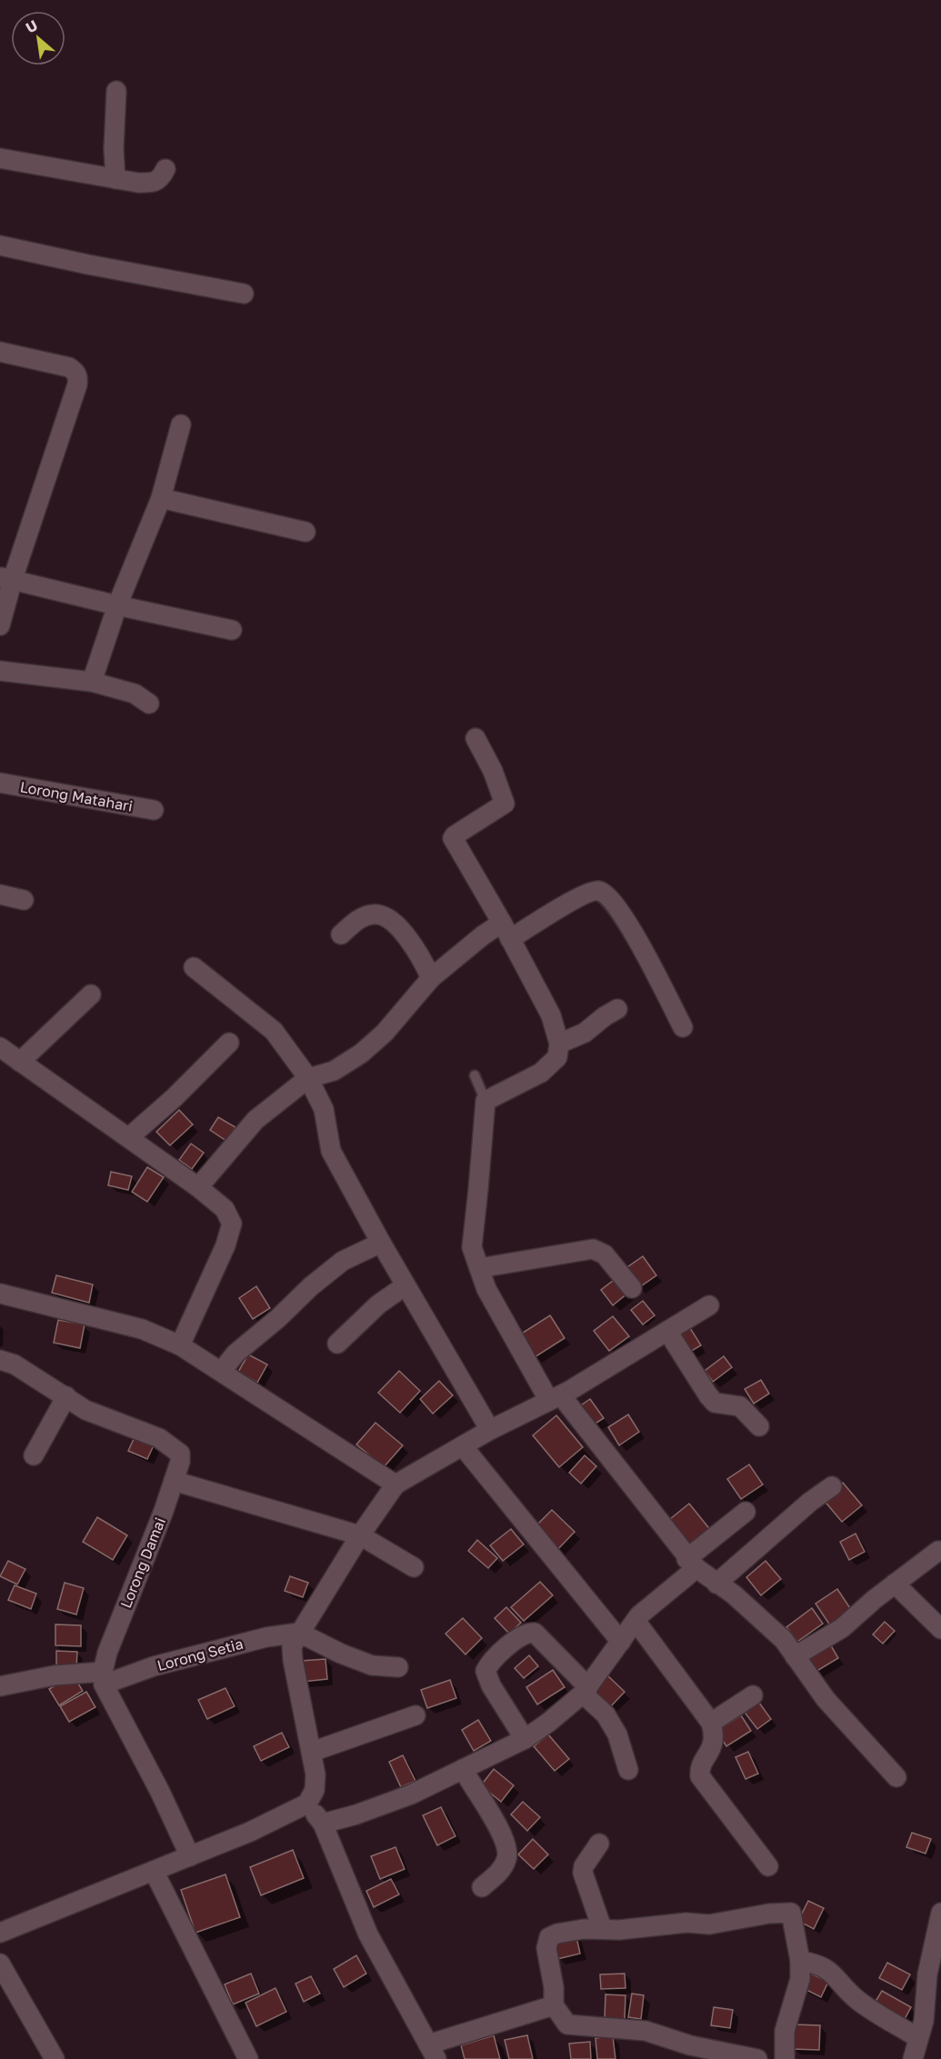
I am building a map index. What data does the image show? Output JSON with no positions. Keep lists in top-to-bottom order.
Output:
{
  "streets": {
    "street": ["Lorong Matahari", "Lorong Damai", "Lorong Setia"]
  },
  "crossings": [
    ["Lorong Damai", "Lorong Setia"]
  ],
  "north": "top left"
}
